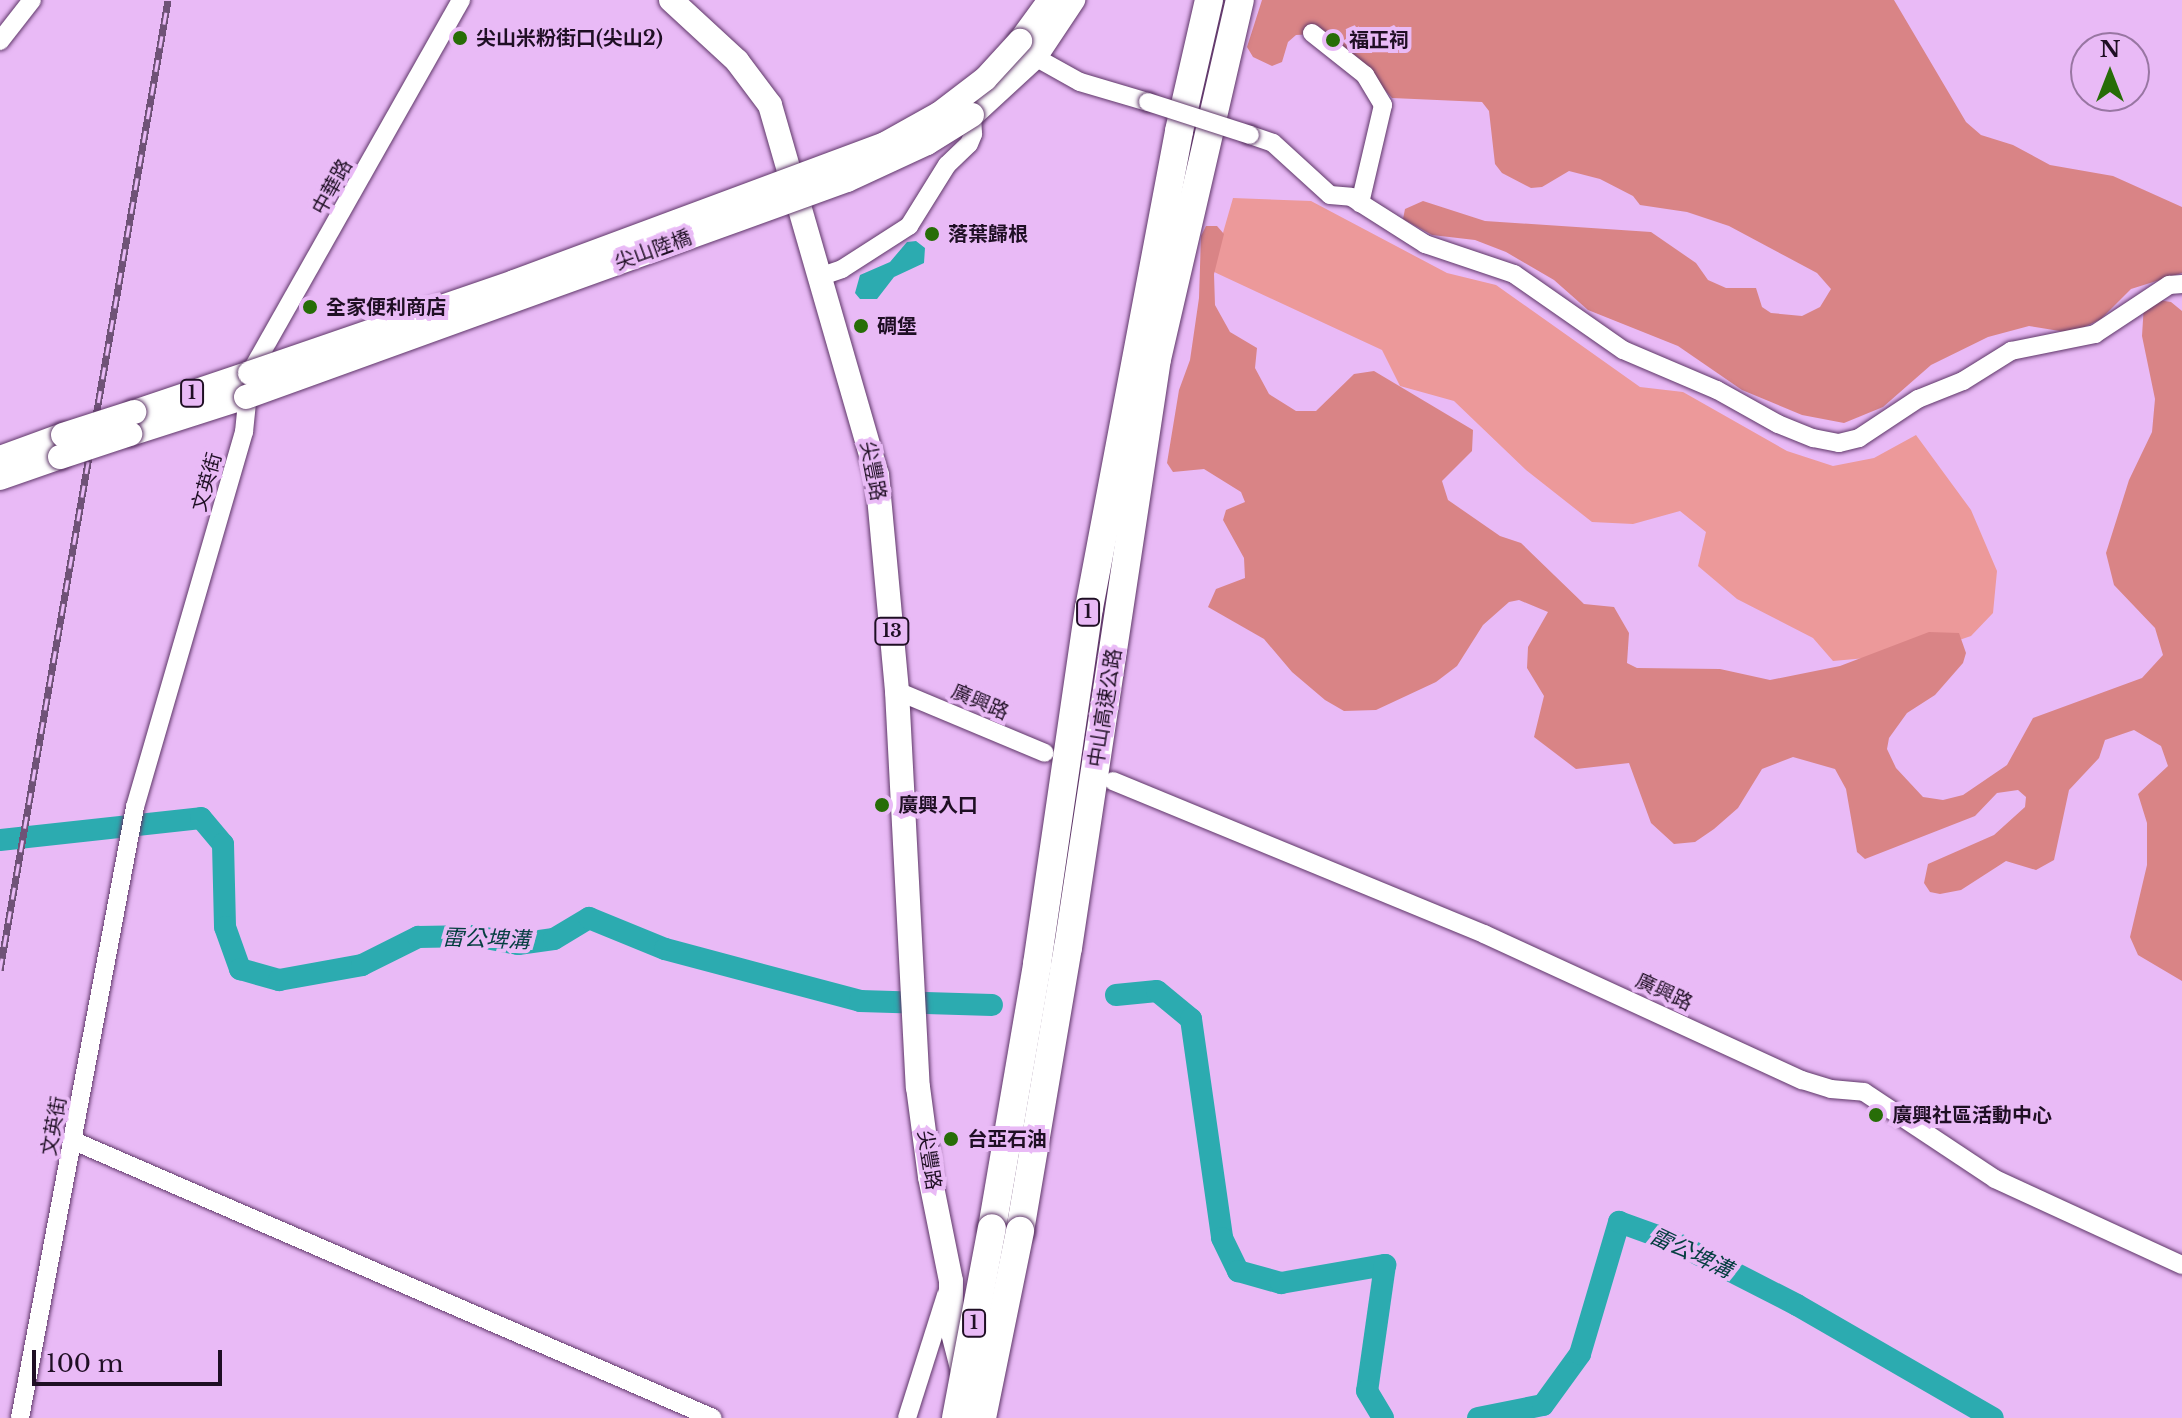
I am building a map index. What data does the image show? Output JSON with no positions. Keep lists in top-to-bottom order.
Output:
{
  "streets": {
    "highway": ["1", "中山高速公路"],
    "main road": ["尖山陸橋", "尖豐路", "13"],
    "street": ["中華路", "文英街", "廣興路"]
  },
  "crossings": [
    ["中華路", "尖山陸橋"],
    ["中華路", "1"],
    ["中華路", "文英街"],
    ["尖山陸橋", "1"],
    ["尖山陸橋", "文英街"],
    ["1", "文英街"],
    ["尖豐路", "廣興路"]
  ],
  "water": ["雷公埤溝"],
  "places": [
    "尖山米粉街口(尖山2)",
    "福正祠",
    "落葉歸根",
    "全家便利商店",
    "碉堡",
    "廣興入口",
    "廣興社區活動中心",
    "台亞石油"
  ],
  "scale_bar": "100 m",
  "north": "top"
}
